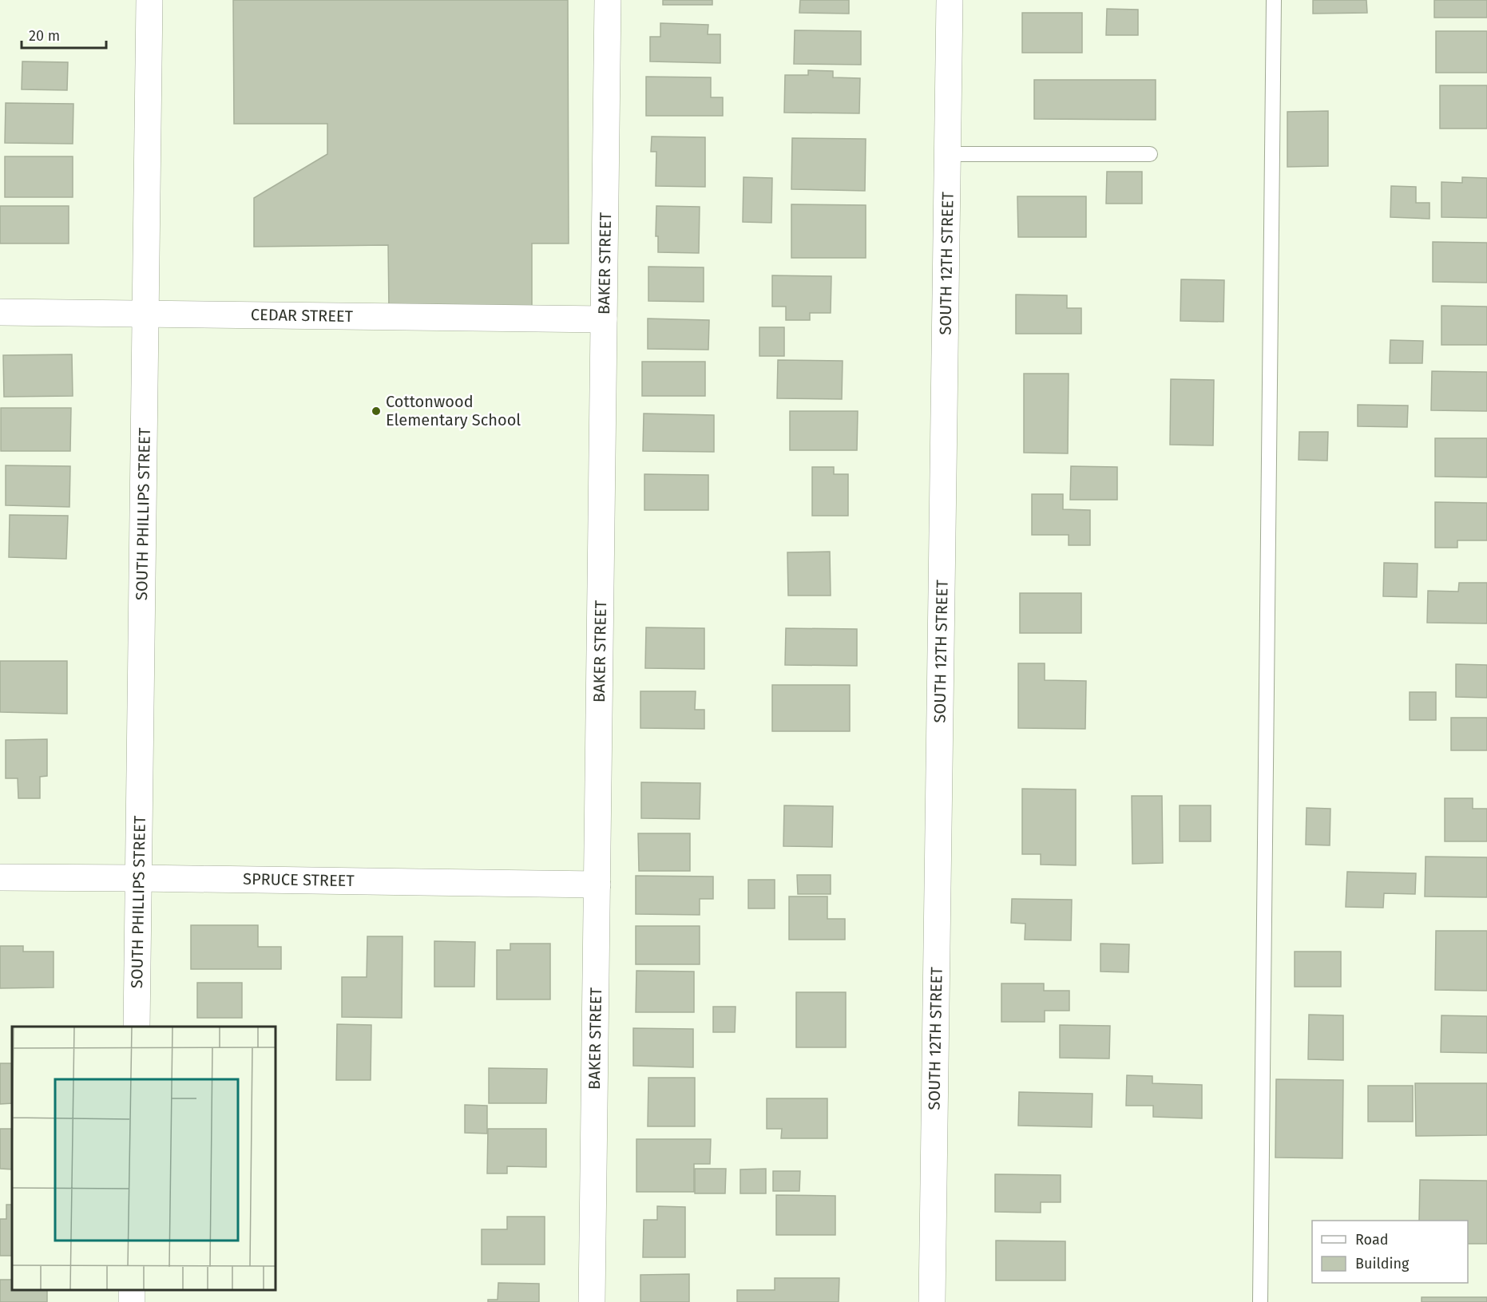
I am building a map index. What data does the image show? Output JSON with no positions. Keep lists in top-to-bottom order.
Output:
{
  "streets": {
    "street": [
      "BAKER STREET",
      "SOUTH 12TH STREET",
      "CEDAR STREET",
      "SOUTH PHILLIPS STREET",
      "SPRUCE STREET"
    ]
  },
  "crossings": [
    ["BAKER STREET", "CEDAR STREET"],
    ["BAKER STREET", "SPRUCE STREET"],
    ["CEDAR STREET", "SOUTH PHILLIPS STREET"],
    ["SOUTH PHILLIPS STREET", "SPRUCE STREET"]
  ],
  "places": ["Cottonwood Elementary School"],
  "legend": ["Road", "Building"],
  "scale_bar": "20 m"
}
